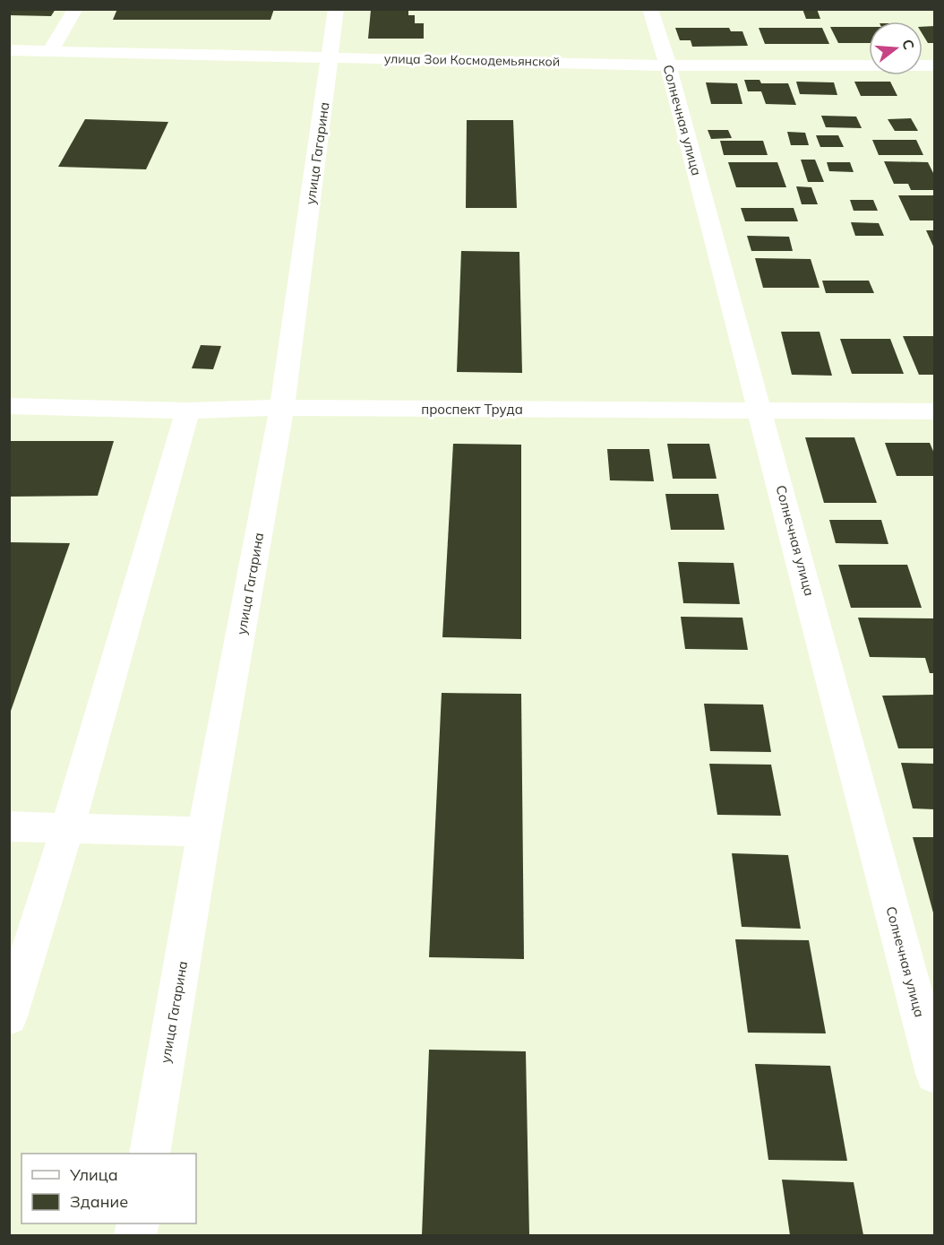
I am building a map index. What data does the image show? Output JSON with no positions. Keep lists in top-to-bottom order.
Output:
{
  "streets": {
    "street": [
      "улица Зои Космодемьянской",
      "Солнечная улица",
      "улица Гагарина",
      "проспект Труда"
    ]
  },
  "crossings": [
    ["улица Зои Космодемьянской", "Солнечная улица"],
    ["улица Зои Космодемьянской", "улица Гагарина"],
    ["Солнечная улица", "проспект Труда"],
    ["улица Гагарина", "проспект Труда"]
  ],
  "legend": ["Улица", "Здание"],
  "north": "right"
}
